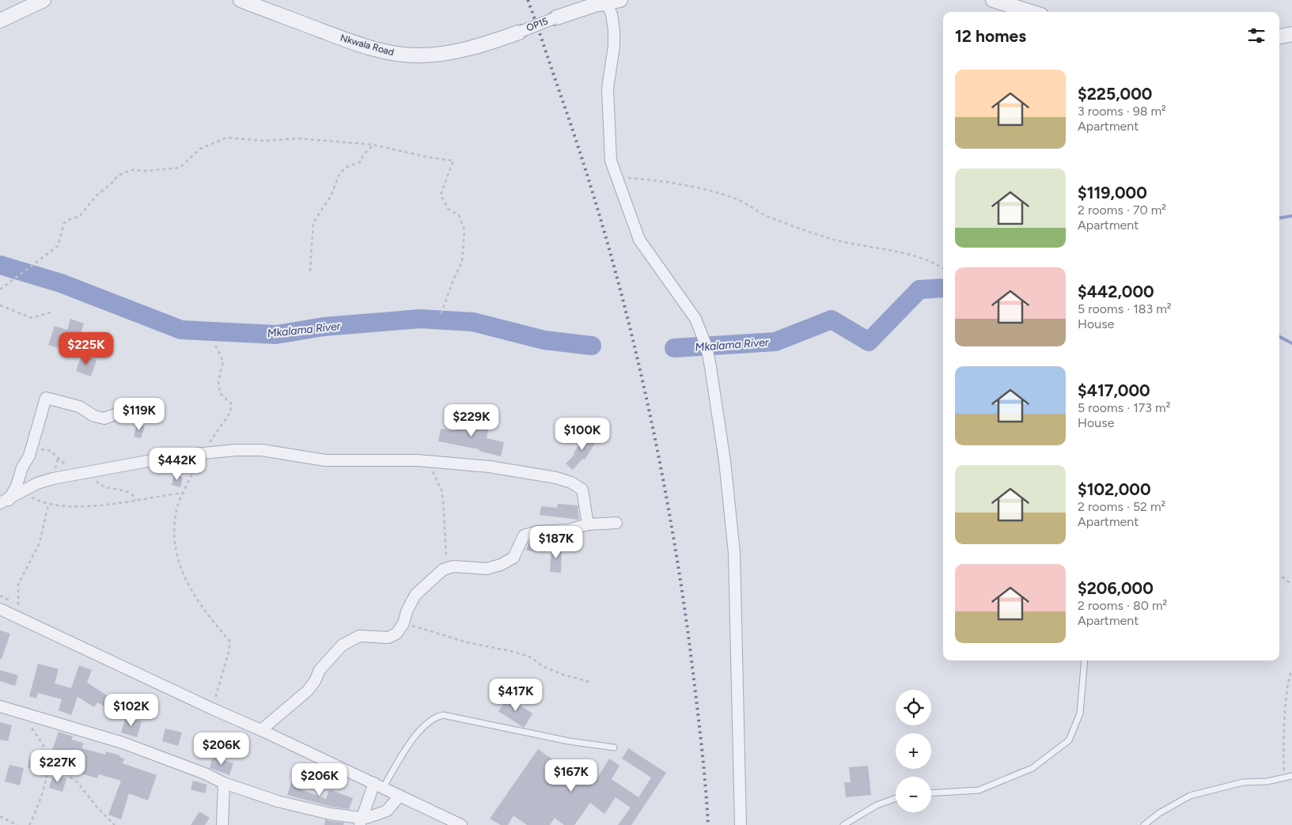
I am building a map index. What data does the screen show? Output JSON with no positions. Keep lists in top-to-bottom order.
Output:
{
  "streets": {
    "street": ["OP15", "Nkwala Road"]
  },
  "crossings": [
    ["OP15", "Nkwala Road"]
  ],
  "water": ["Mkalama River"],
  "page": {
    "heading": "12 homes",
    "list": [
      {
        "name": "$225,000",
        "note": "3 rooms · 98 m² · Apartment"
      },
      {
        "name": "$119,000",
        "note": "2 rooms · 70 m² · Apartment"
      },
      {
        "name": "$442,000",
        "note": "5 rooms · 183 m² · House"
      },
      {
        "name": "$417,000",
        "note": "5 rooms · 173 m² · House"
      },
      {
        "name": "$102,000",
        "note": "2 rooms · 52 m² · Apartment"
      },
      {
        "name": "$206,000",
        "note": "2 rooms · 80 m² · Apartment"
      }
    ],
    "price": [
      "$225K",
      "$119K",
      "$229K",
      "$100K",
      "$442K",
      "$187K",
      "$417K",
      "$102K",
      "$206K",
      "$227K",
      "$167K",
      "$206K"
    ],
    "map_buttons": ["+", "−"]
  }
}
